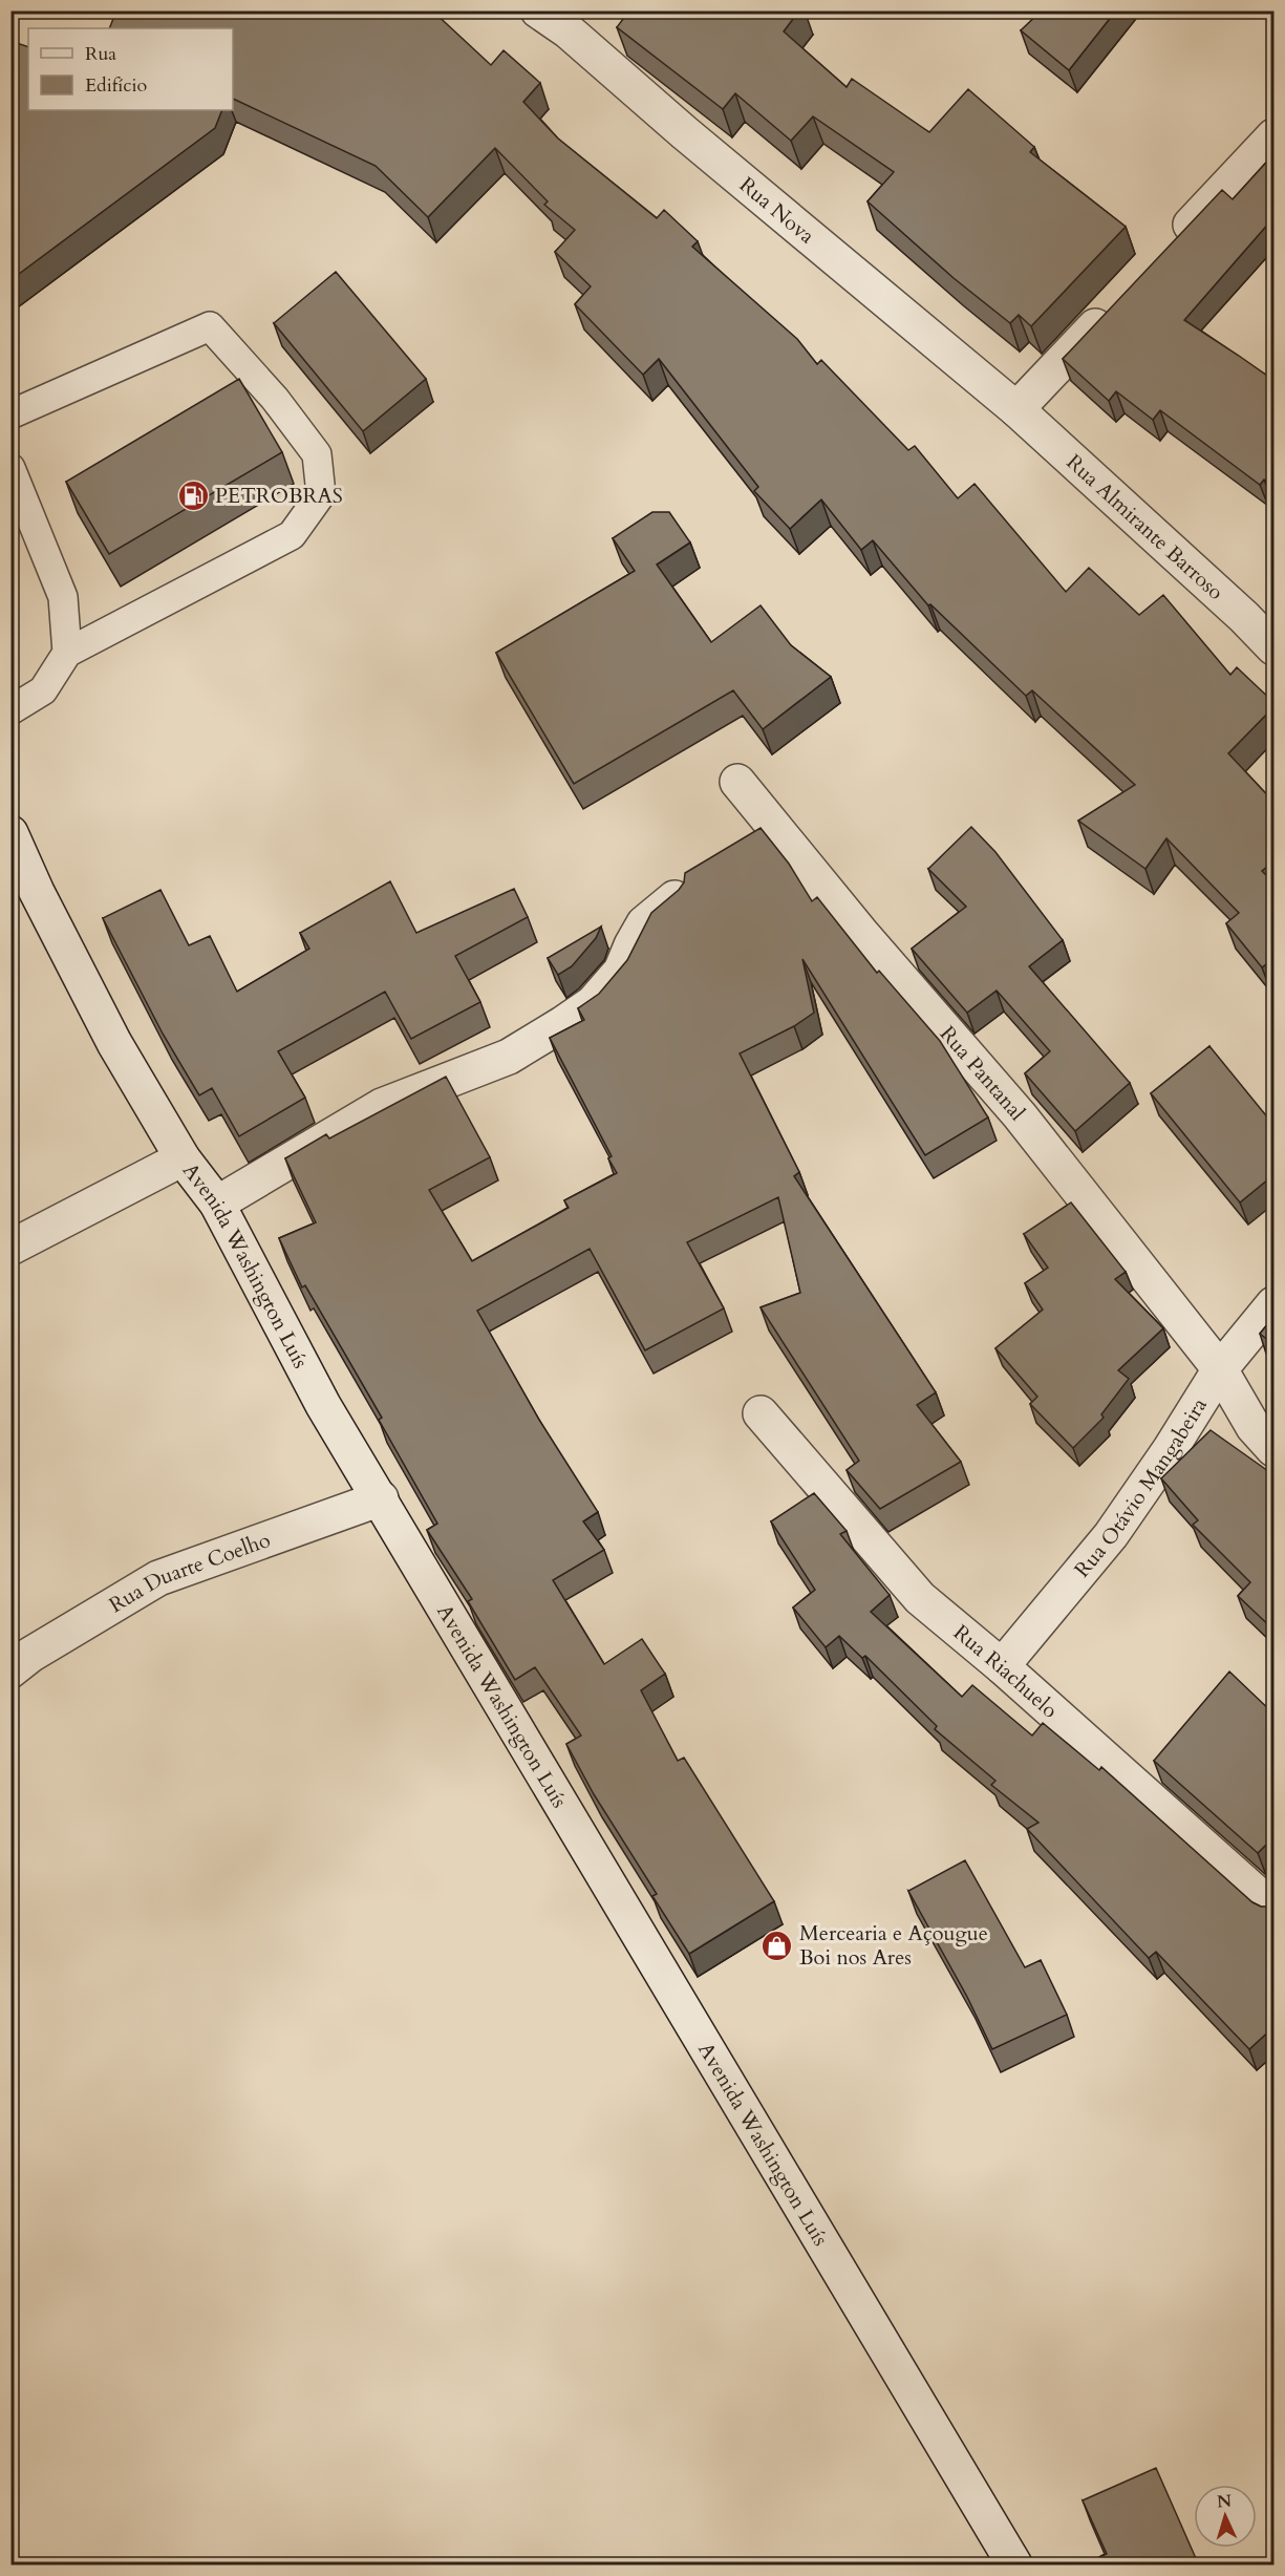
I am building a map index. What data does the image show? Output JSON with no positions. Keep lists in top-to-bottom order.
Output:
{
  "streets": {
    "street": [
      "Rua Nova",
      "Rua Almirante Barroso",
      "Rua Pantanal",
      "Avenida Washington Luís",
      "Rua Otávio Mangabeira",
      "Rua Duarte Coelho",
      "Rua Riachuelo"
    ]
  },
  "crossings": [
    ["Rua Nova", "Rua Almirante Barroso"],
    ["Rua Pantanal", "Rua Otávio Mangabeira"],
    ["Avenida Washington Luís", "Rua Duarte Coelho"],
    ["Rua Otávio Mangabeira", "Rua Riachuelo"]
  ],
  "places": {
    "fuel station": ["PETROBRAS"],
    "shop": ["Mercearia e Açougue Boi nos Ares"]
  },
  "legend": ["Rua", "Edifício"],
  "north": "top"
}
